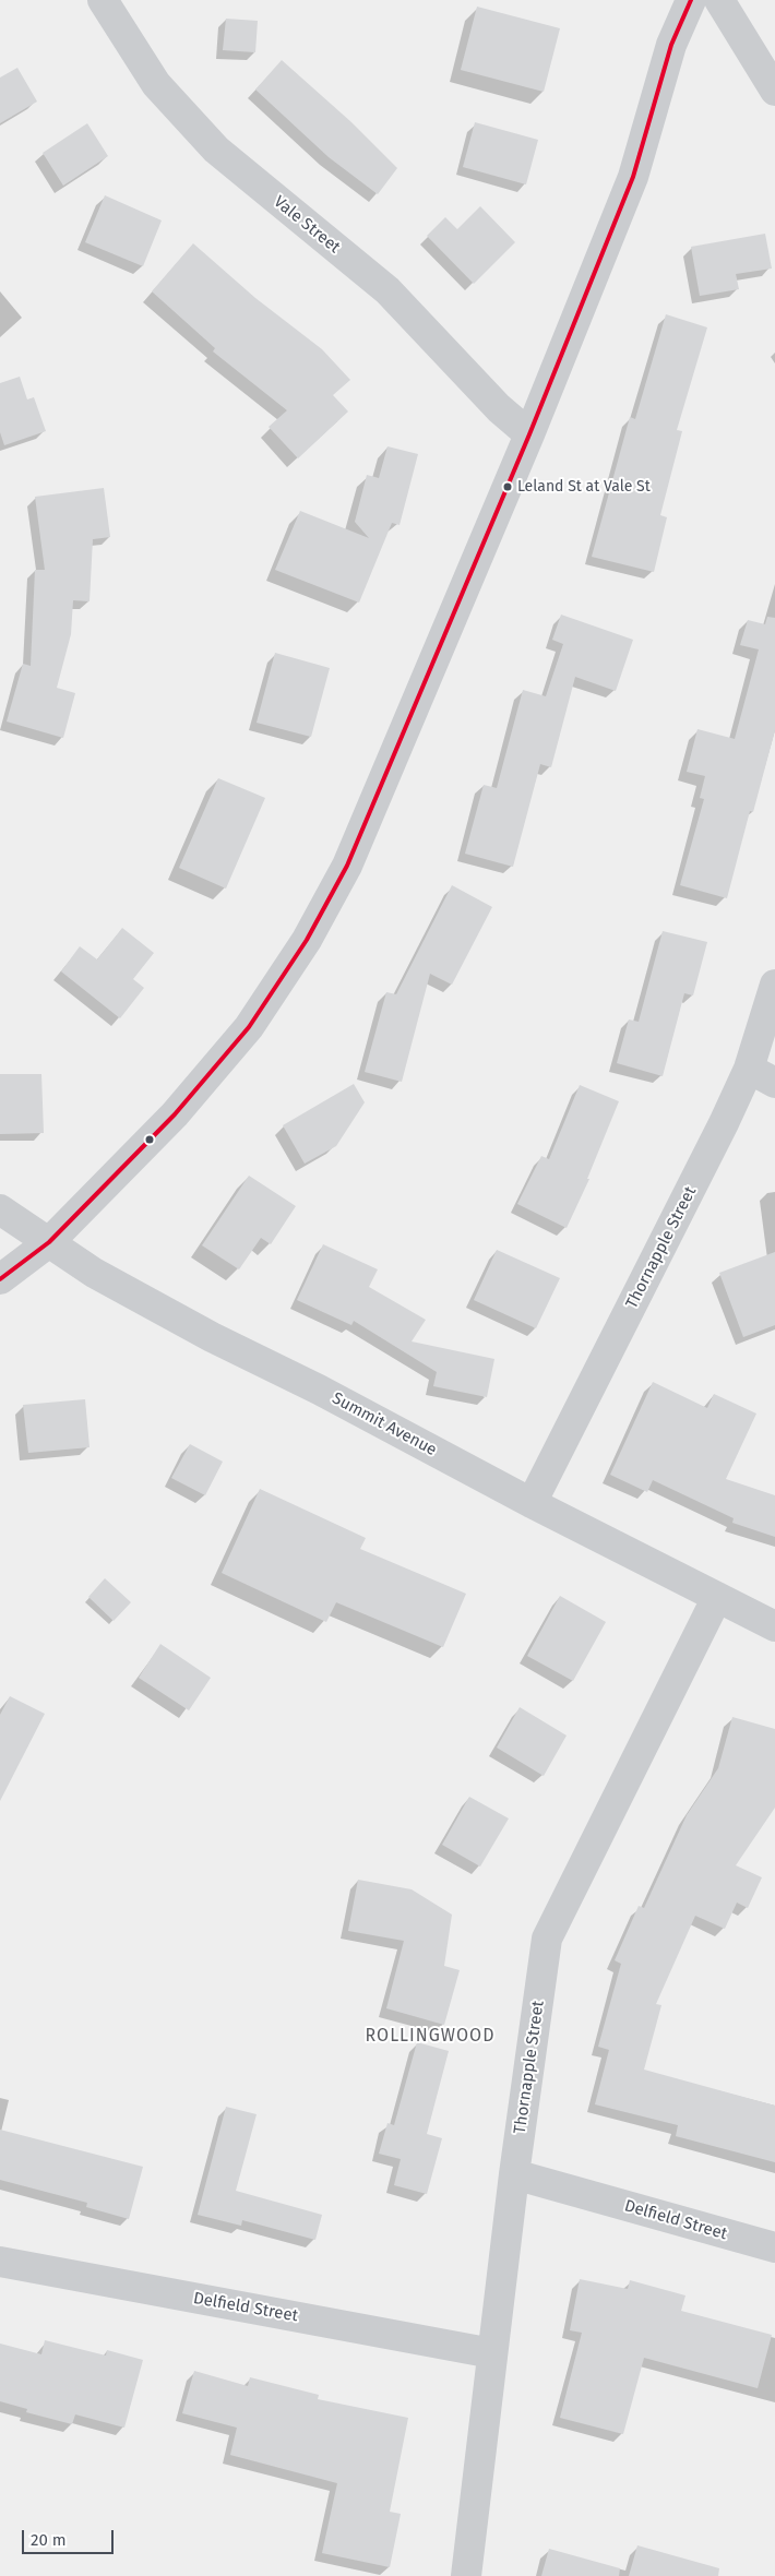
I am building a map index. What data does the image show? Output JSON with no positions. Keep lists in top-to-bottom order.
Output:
{
  "streets": {
    "street": [
      "Vale Street",
      "Thornapple Street",
      "Summit Avenue",
      "Delfield Street"
    ]
  },
  "crossings": [
    ["Thornapple Street", "Summit Avenue"],
    ["Thornapple Street", "Delfield Street"]
  ],
  "districts": ["ROLLINGWOOD"],
  "places": ["Leland St at Vale St"],
  "scale_bar": "20 m"
}
